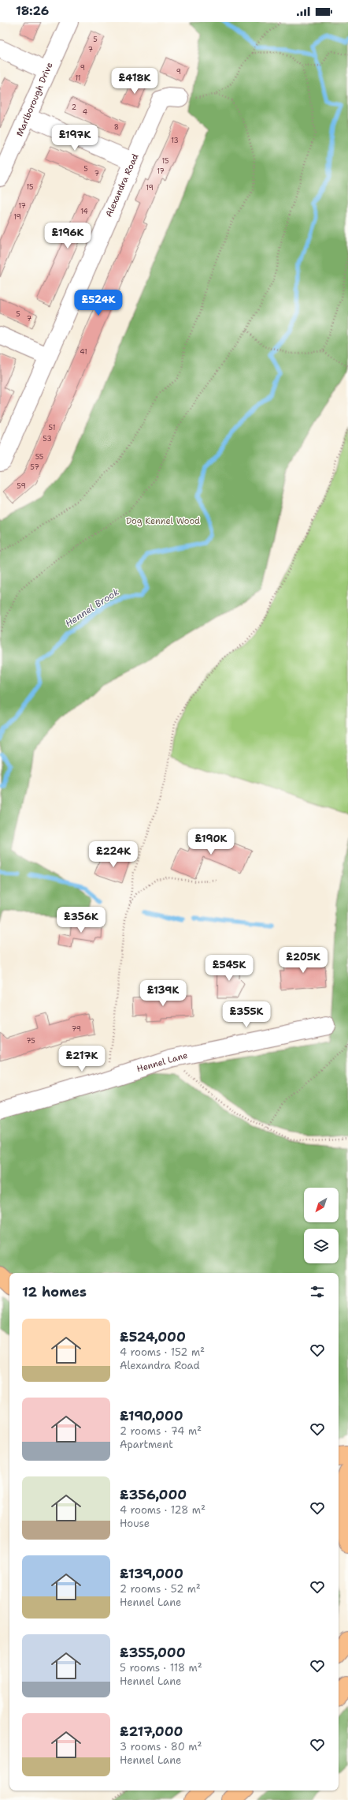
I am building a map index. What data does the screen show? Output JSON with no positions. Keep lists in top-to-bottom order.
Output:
{
  "streets": {
    "street": ["Marlborough Drive", "Alexandra Road", "Hennel Lane"]
  },
  "water": ["Hennel Brook"],
  "parks": ["Dog Kennel Wood"],
  "house_numbers": [
    "5",
    "7",
    "9",
    "9",
    "11",
    "2",
    "4",
    "8",
    "13",
    "15",
    "5",
    "17",
    "7",
    "15",
    "19",
    "17",
    "14",
    "19",
    "5",
    "7",
    "41",
    "51",
    "53",
    "55",
    "57",
    "59",
    "79",
    "75"
  ],
  "north": "bottom left",
  "page": {
    "status": "18:26",
    "price": [
      "£418K",
      "£197K",
      "£196K",
      "£524K",
      "£190K",
      "£224K",
      "£356K",
      "£205K",
      "£545K",
      "£139K",
      "£355K",
      "£217K"
    ],
    "heading": "12 homes",
    "list": [
      {
        "name": "£524,000",
        "note": "4 rooms · 152 m² · Alexandra Road"
      },
      {
        "name": "£190,000",
        "note": "2 rooms · 74 m² · Apartment"
      },
      {
        "name": "£356,000",
        "note": "4 rooms · 128 m² · House"
      },
      {
        "name": "£139,000",
        "note": "2 rooms · 52 m² · Hennel Lane"
      },
      {
        "name": "£355,000",
        "note": "5 rooms · 118 m² · Hennel Lane"
      },
      {
        "name": "£217,000",
        "note": "3 rooms · 80 m² · Hennel Lane"
      }
    ]
  }
}
